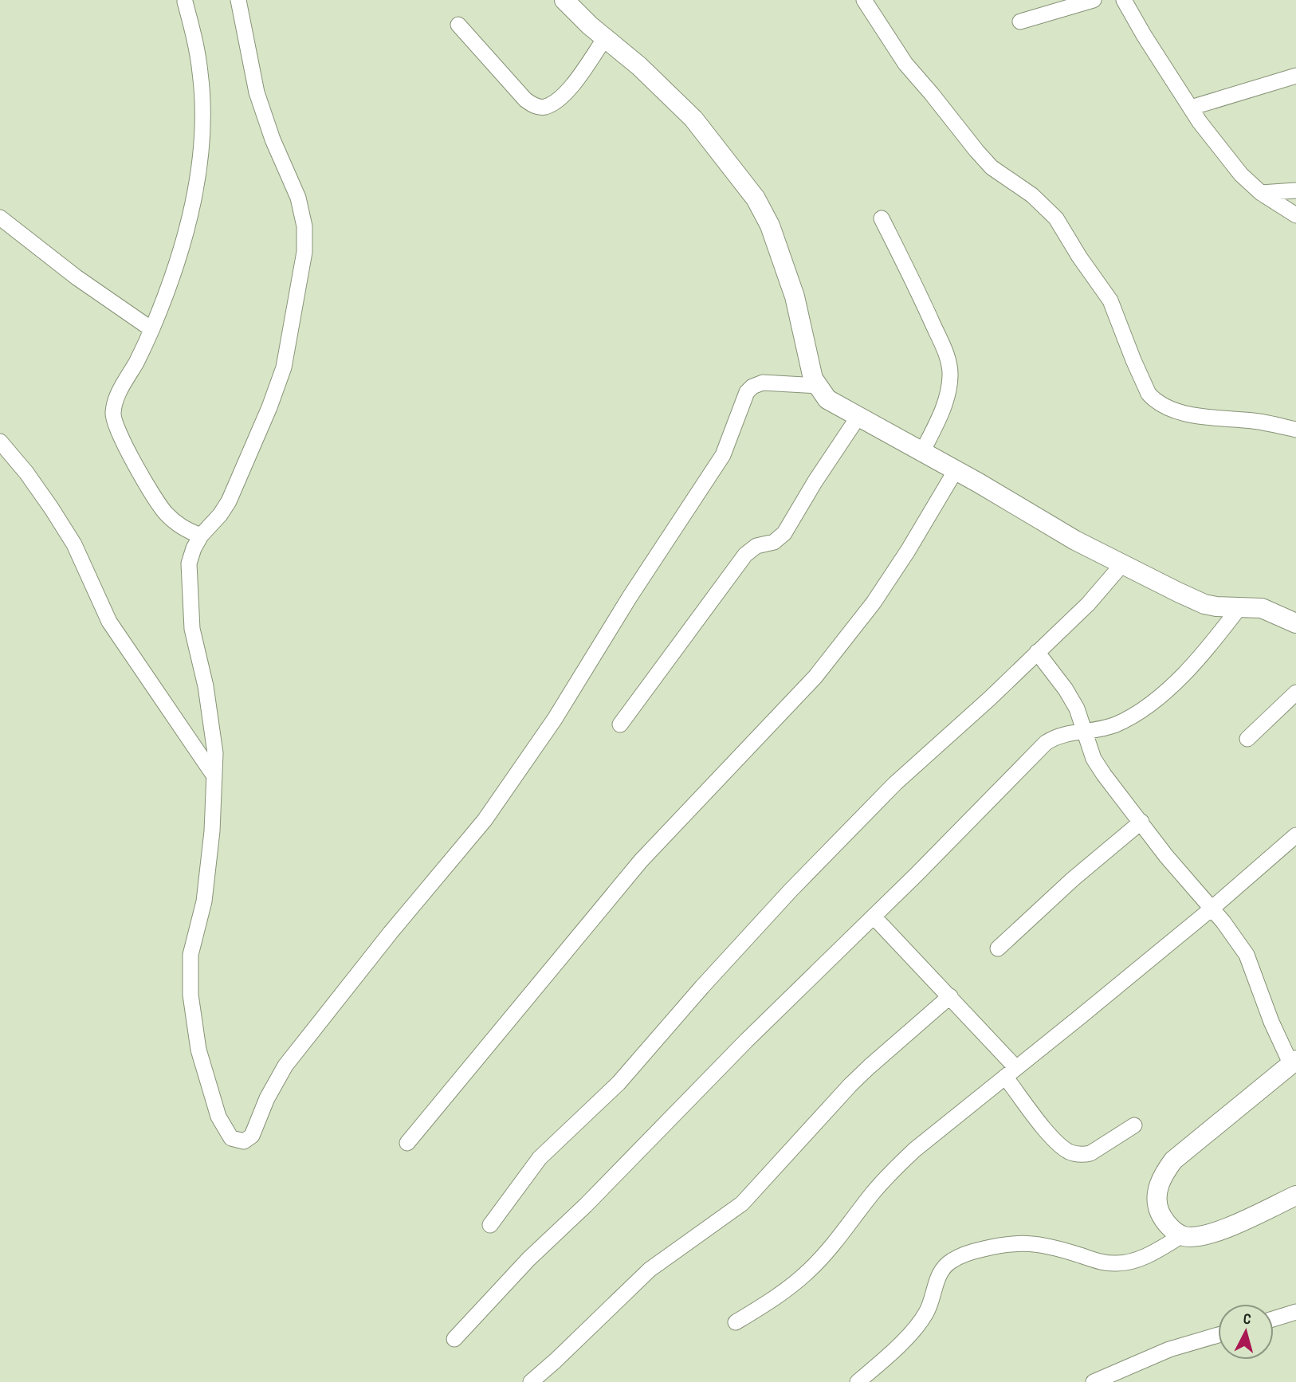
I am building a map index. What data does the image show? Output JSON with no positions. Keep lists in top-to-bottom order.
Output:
{
  "north": "top"
}
